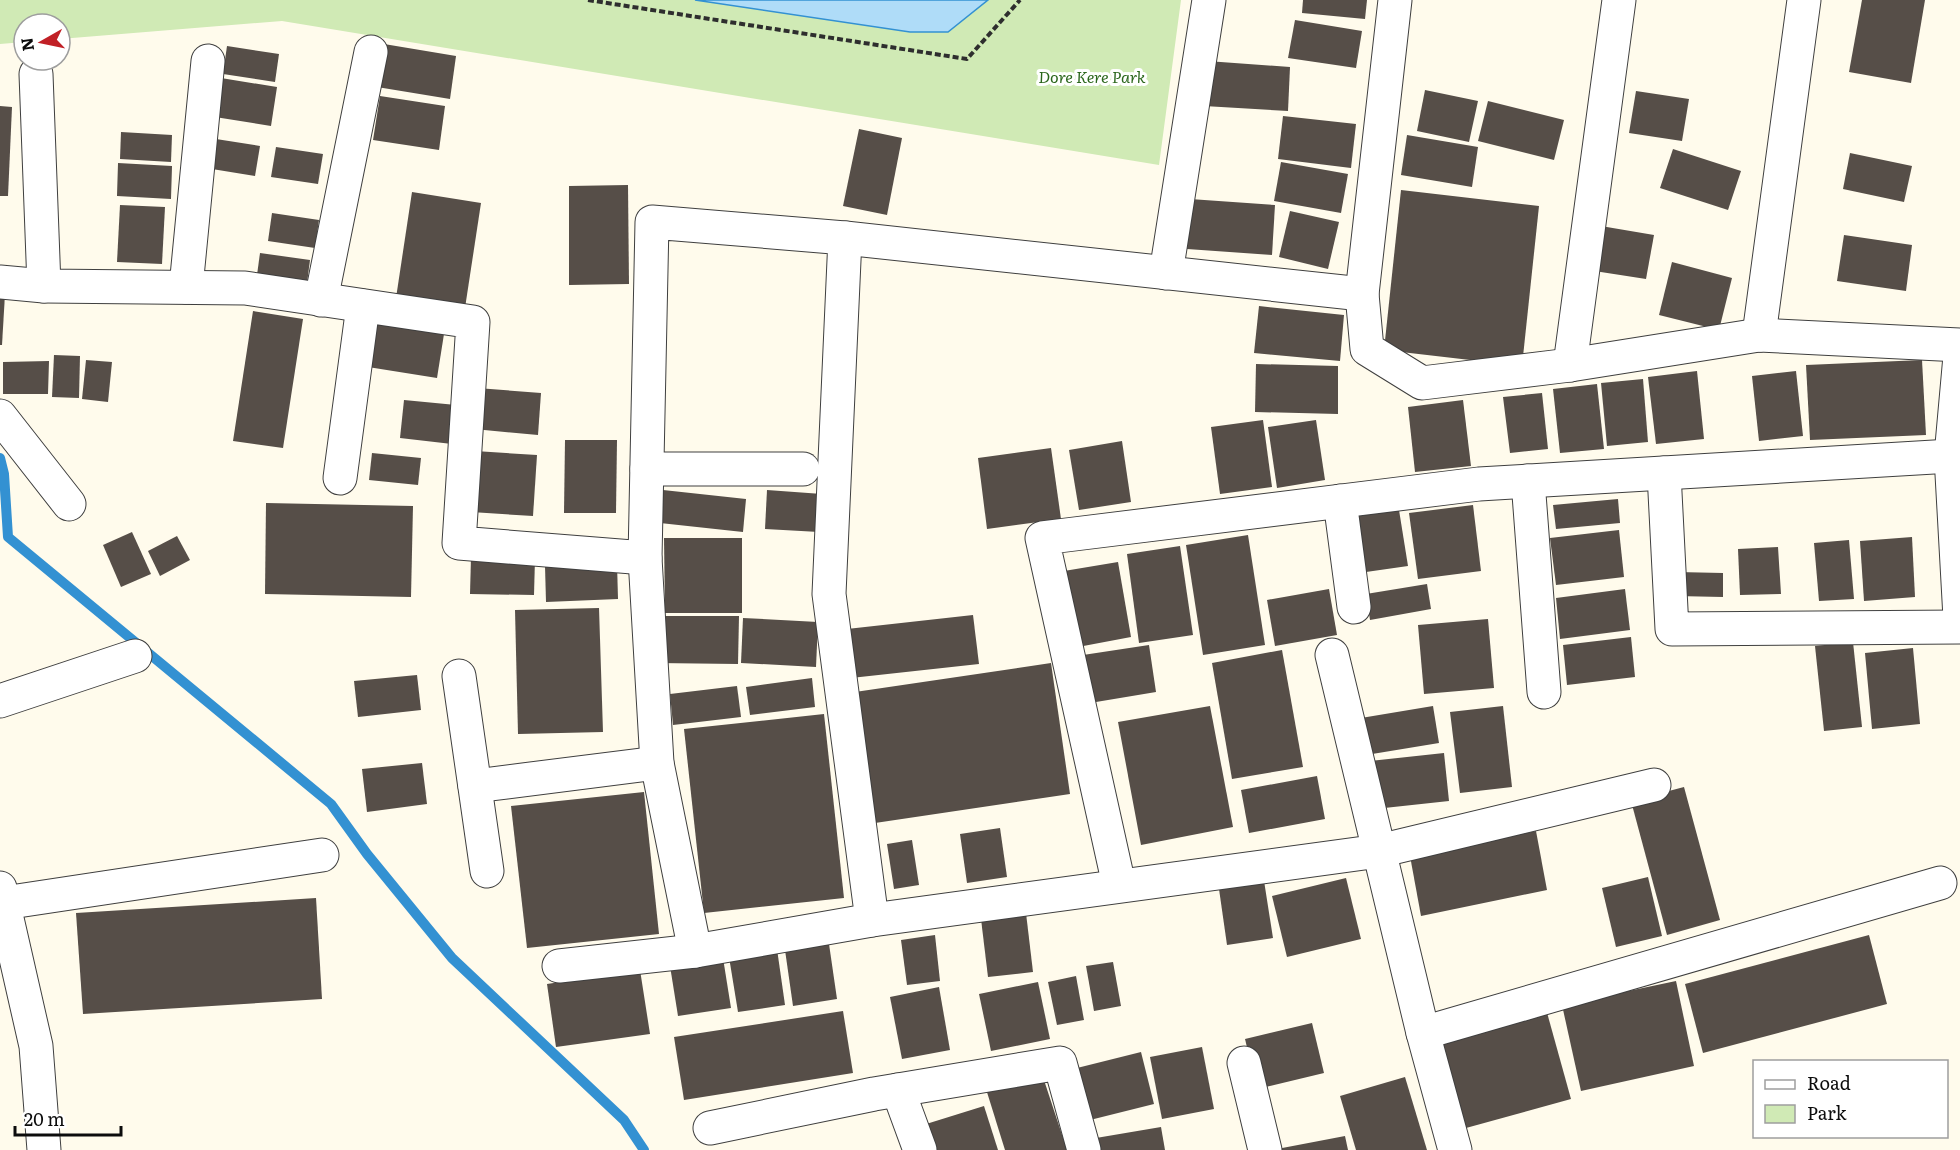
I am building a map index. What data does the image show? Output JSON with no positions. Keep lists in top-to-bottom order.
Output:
{
  "parks": ["Dore Kere Park"],
  "legend": ["Road", "Park"],
  "scale_bar": "20 m",
  "north": "left"
}
